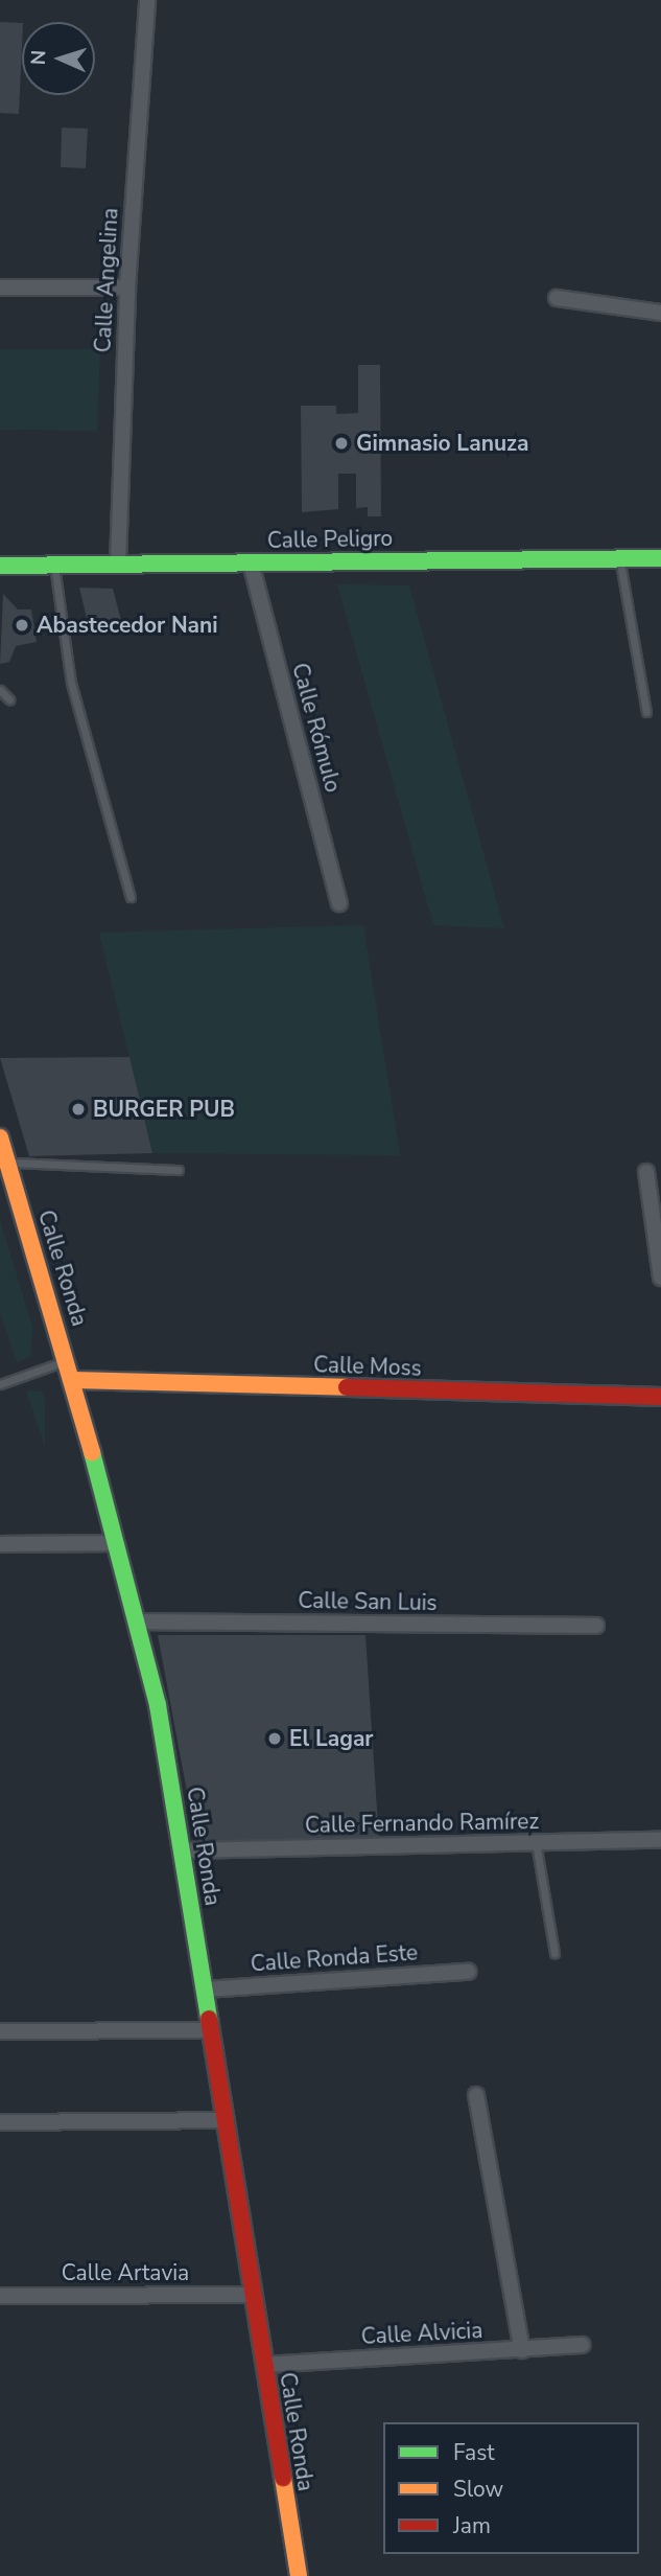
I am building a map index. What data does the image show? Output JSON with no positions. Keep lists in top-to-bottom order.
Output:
{
  "streets": {
    "street": [
      "Calle Angelina",
      "Calle Peligro",
      "Calle Rómulo",
      "Calle Ronda",
      "Calle Moss",
      "Calle San Luis",
      "Calle Fernando Ramírez",
      "Calle Ronda Este",
      "Calle Artavia",
      "Calle Alvicia"
    ]
  },
  "crossings": [
    ["Calle Angelina", "Calle Peligro"],
    ["Calle Peligro", "Calle Rómulo"],
    ["Calle Ronda", "Calle Moss"],
    ["Calle Ronda", "Calle San Luis"],
    ["Calle Ronda", "Calle Fernando Ramírez"],
    ["Calle Ronda", "Calle Ronda Este"],
    ["Calle Ronda", "Calle Artavia"],
    ["Calle Ronda", "Calle Alvicia"]
  ],
  "places": [
    "Gimnasio Lanuza",
    "Abastecedor Nani",
    "BURGER PUB",
    "El Lagar"
  ],
  "legend": ["Fast", "Slow", "Jam"],
  "north": "left"
}
